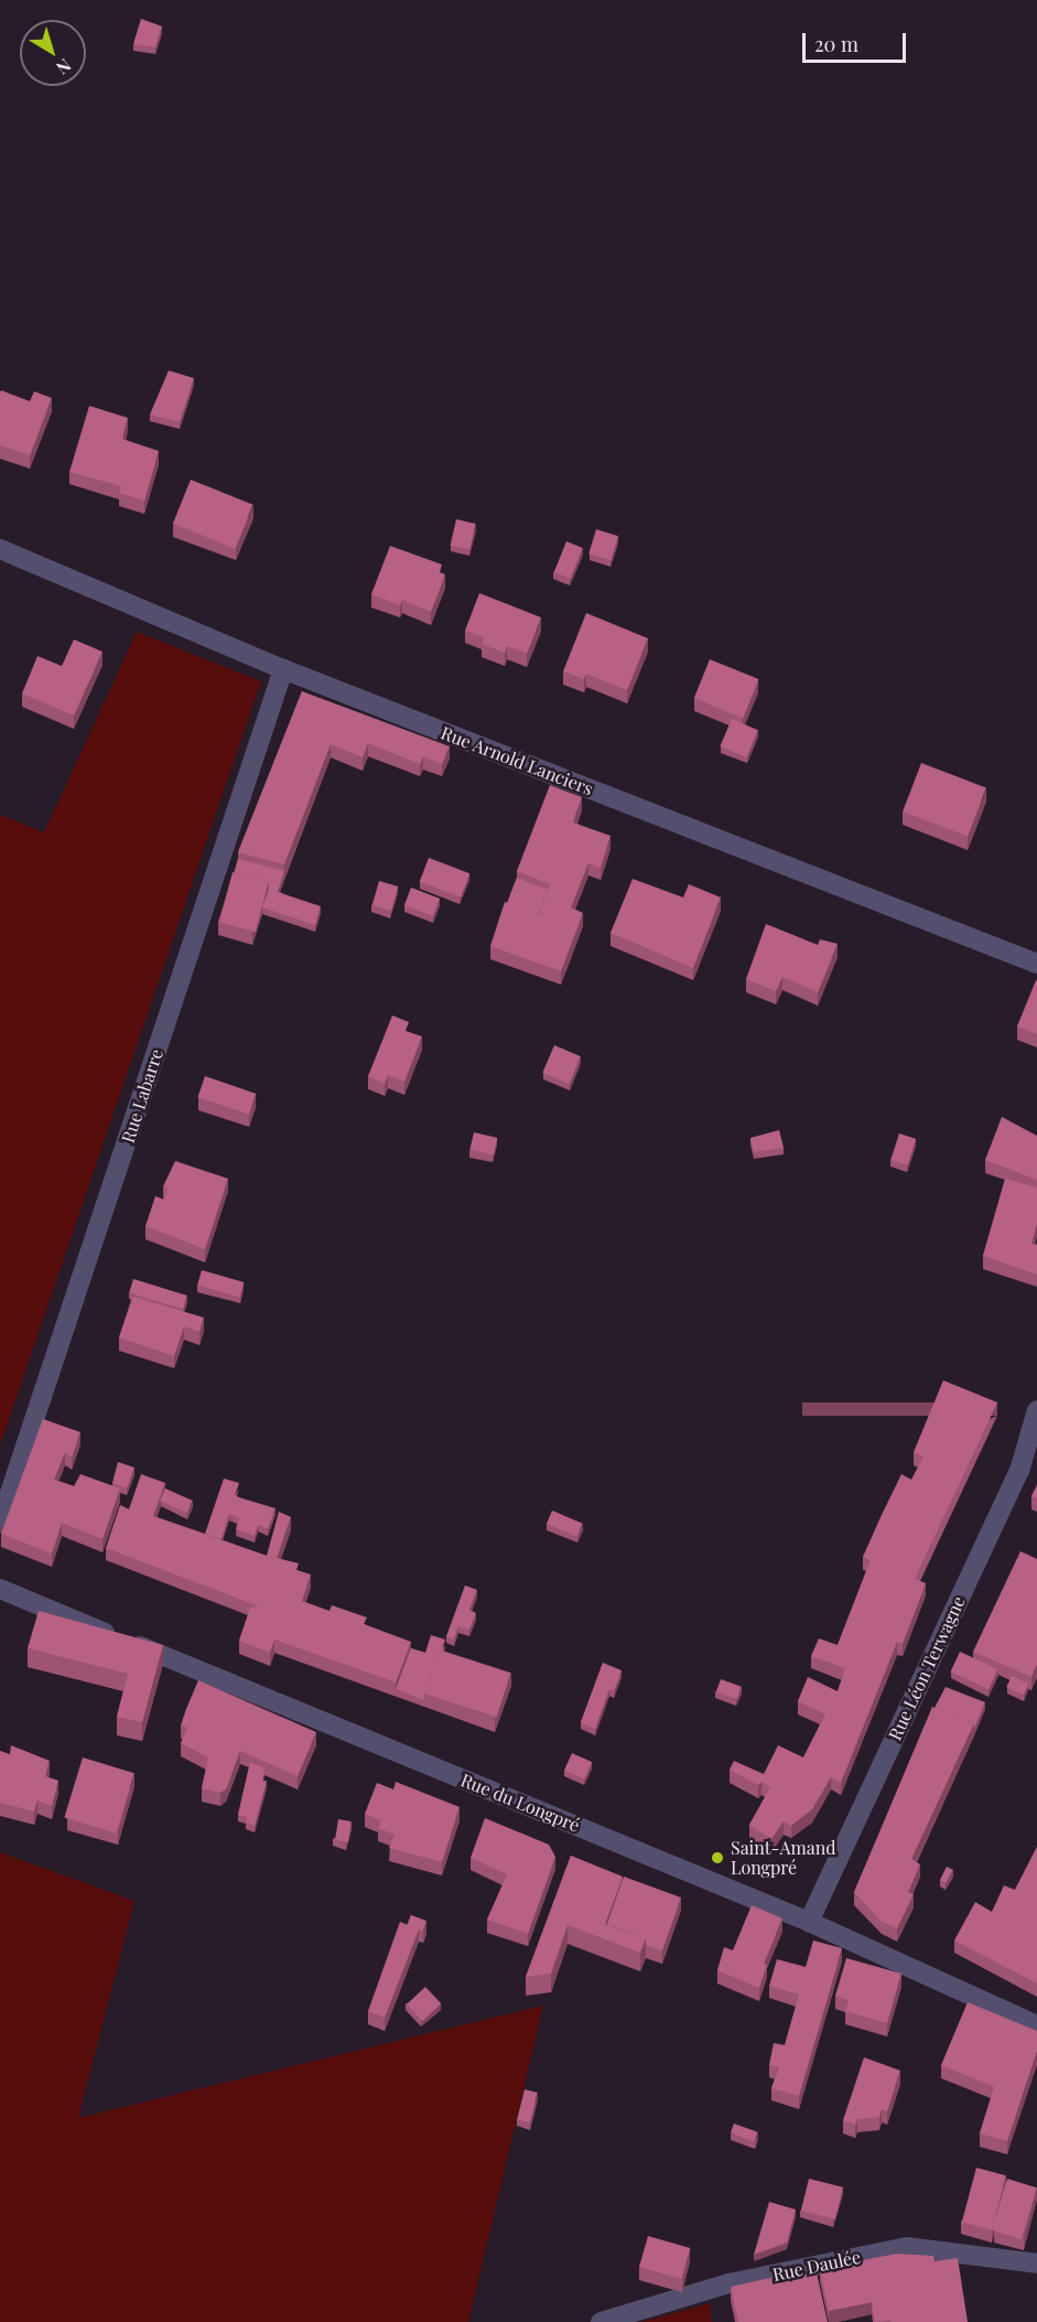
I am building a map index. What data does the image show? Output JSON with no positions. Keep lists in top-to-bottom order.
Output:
{
  "streets": {
    "street": [
      "Rue Arnold Lanciers",
      "Rue Labarre",
      "Rue Léon Terwagne",
      "Rue du Longpré",
      "Rue Daulée"
    ]
  },
  "crossings": [
    ["Rue Arnold Lanciers", "Rue Labarre"],
    ["Rue Léon Terwagne", "Rue du Longpré"]
  ],
  "places": ["Saint-Amand Longpré"],
  "scale_bar": "20 m",
  "north": "bottom right"
}
